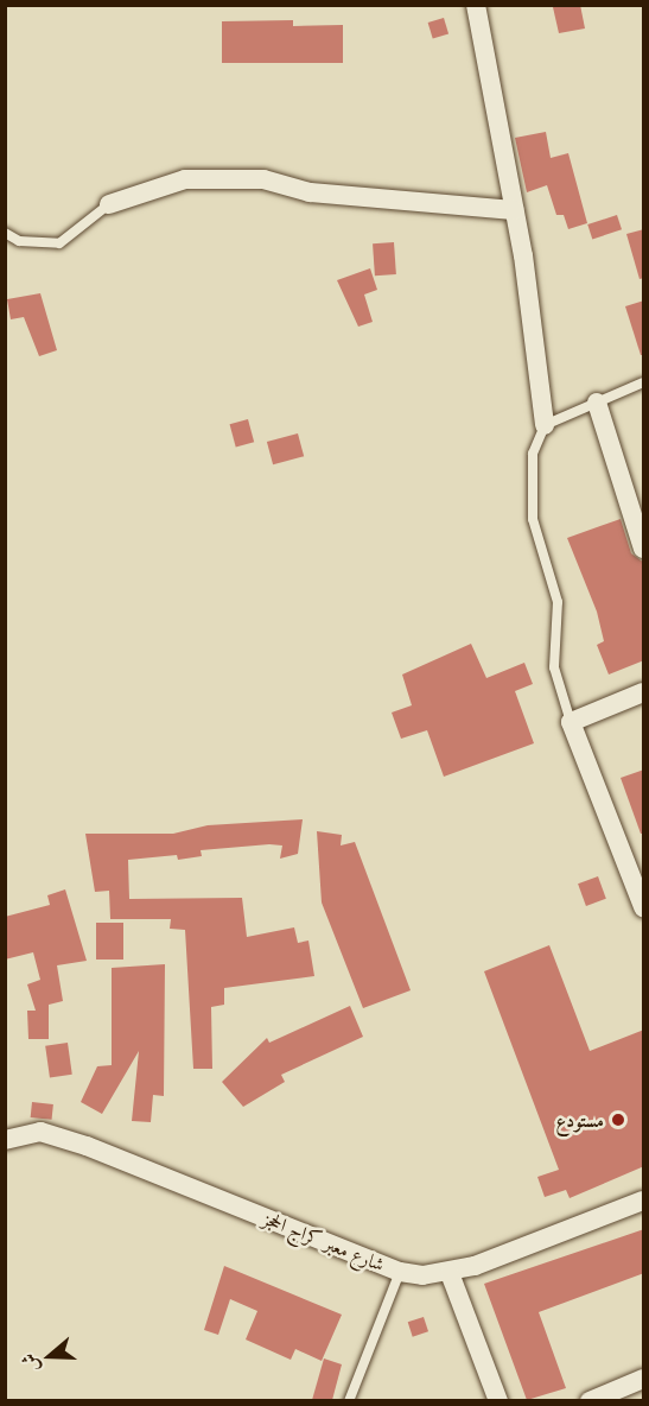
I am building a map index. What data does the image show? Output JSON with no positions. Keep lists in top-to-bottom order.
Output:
{
  "streets": {
    "street": ["شارع معبر كراج الحجز"]
  },
  "places": ["مستودع"],
  "north": "left"
}
